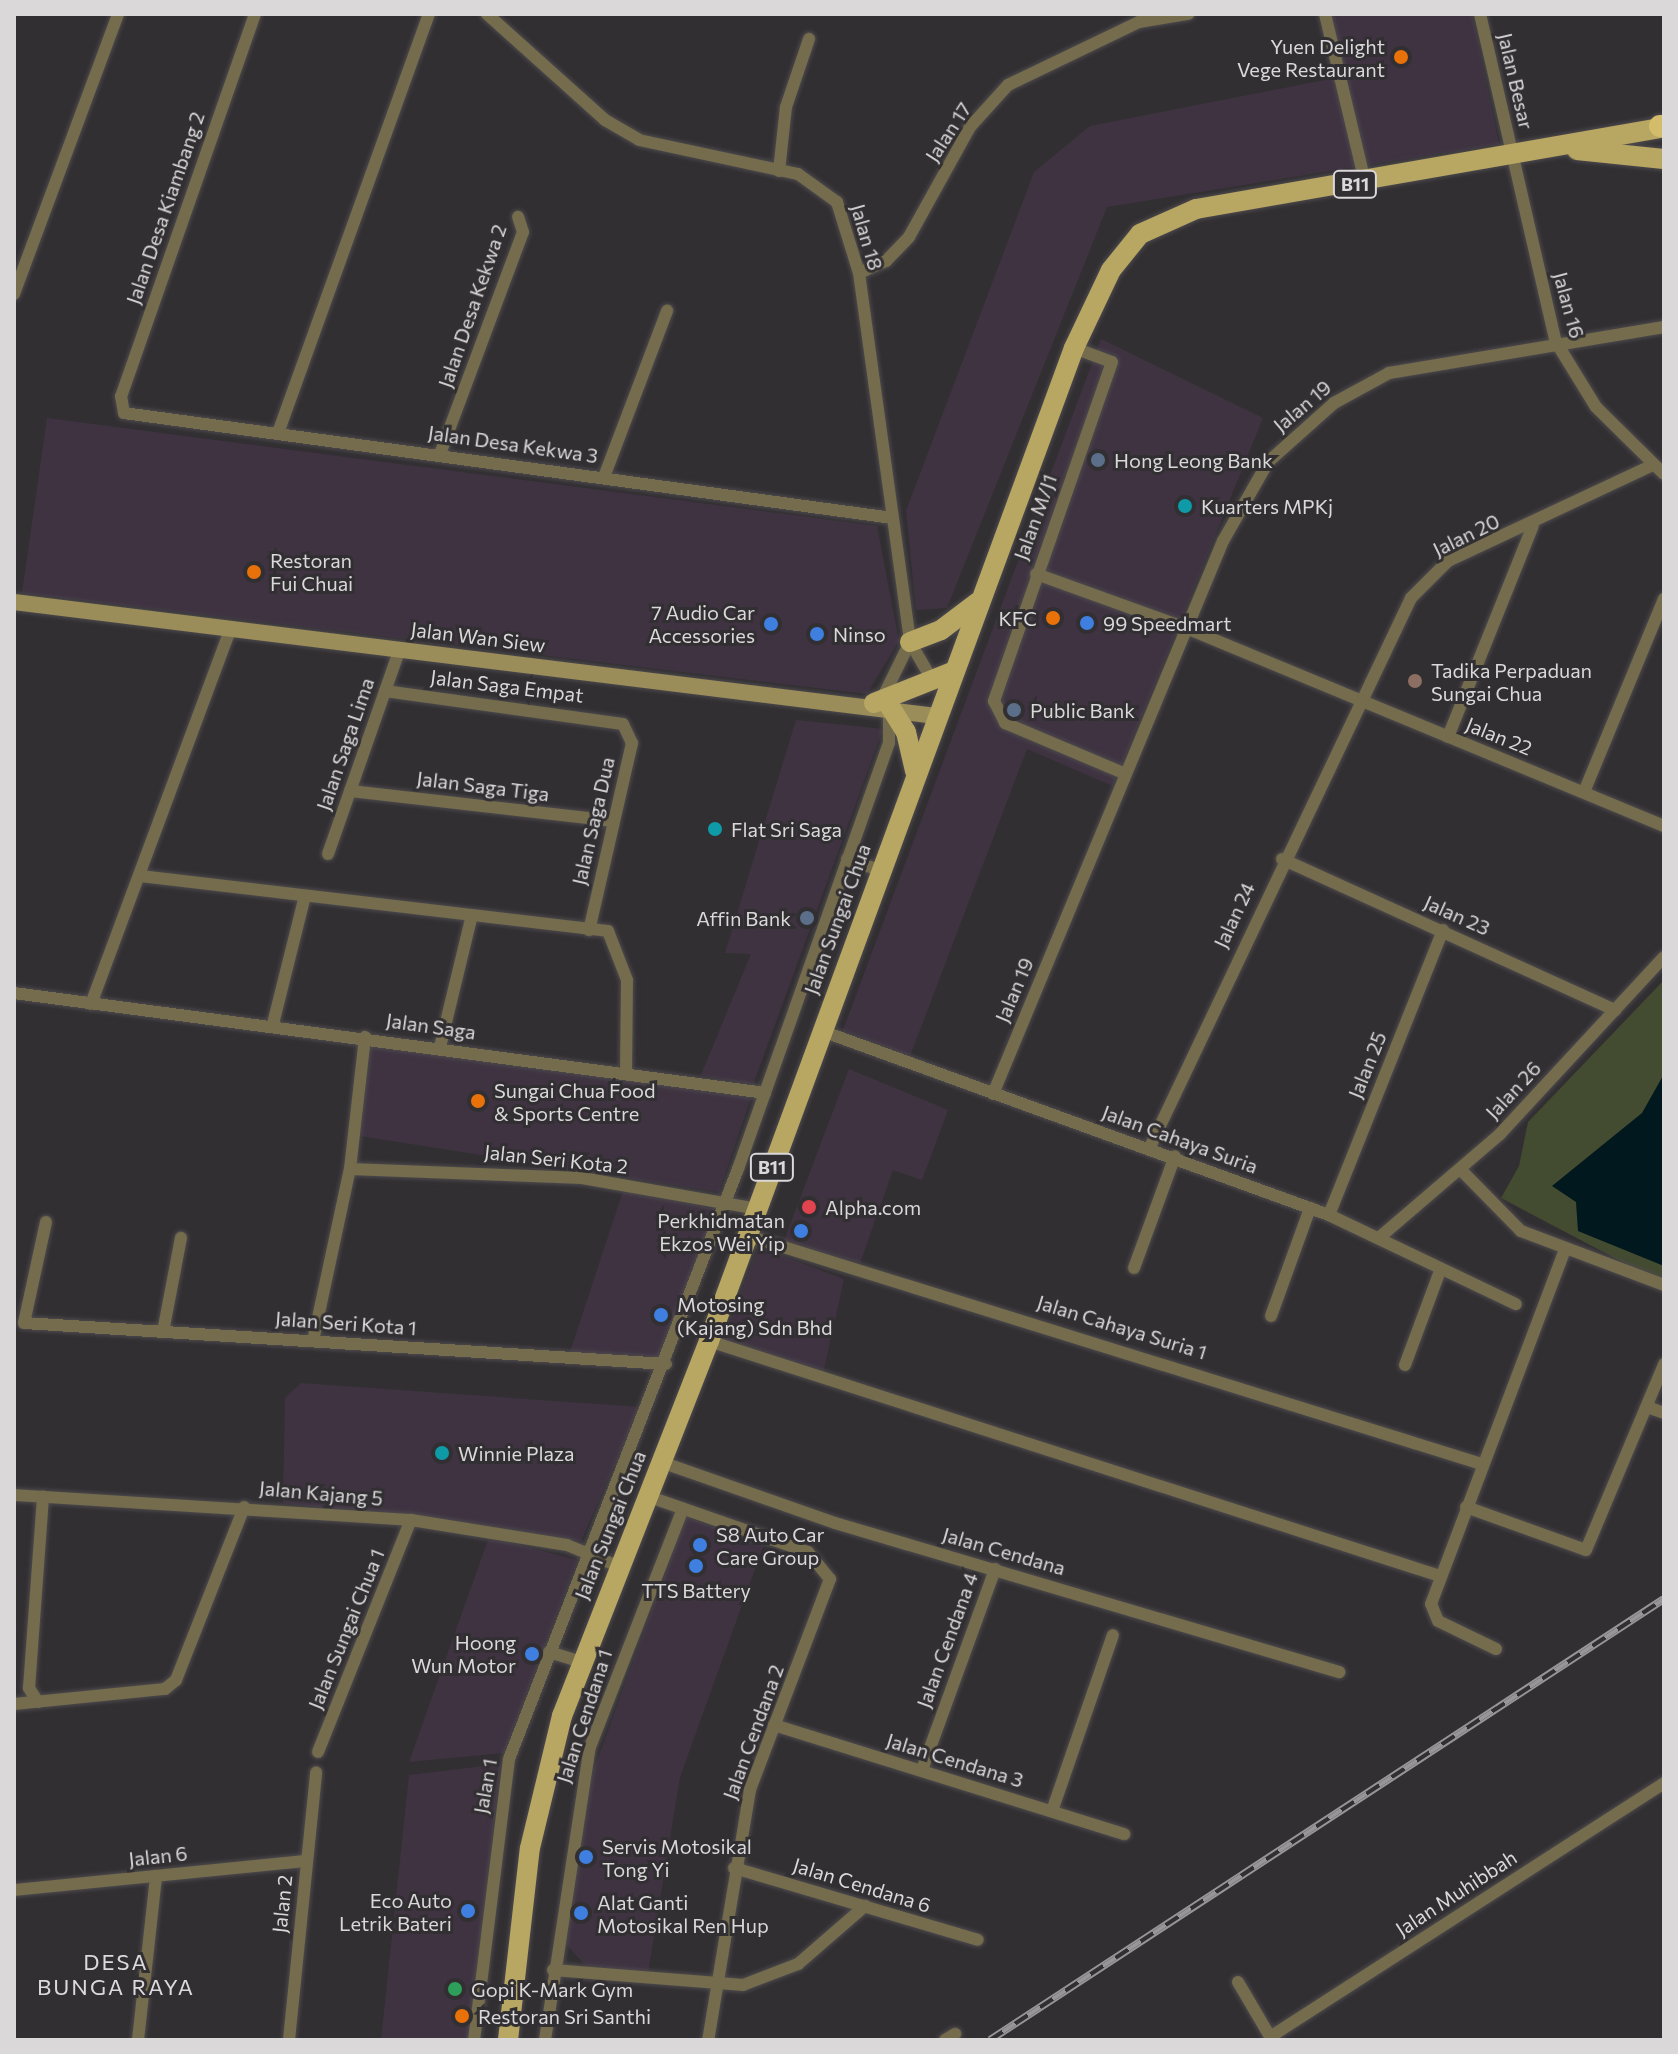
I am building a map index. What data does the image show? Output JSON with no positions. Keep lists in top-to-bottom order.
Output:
{
  "streets": {
    "main road": ["B11", "Jalan Sungai Chua"],
    "street": [
      "Jalan Besar",
      "Jalan 17",
      "Jalan Desa Kiambang 2",
      "Jalan 18",
      "Jalan 16",
      "Jalan Desa Kekwa 2",
      "Jalan 19",
      "Jalan Desa Kekwa 3",
      "Jalan M/J1",
      "Jalan 20",
      "Jalan Wan Siew",
      "Jalan Saga Empat",
      "Jalan 22",
      "Jalan Saga Lima",
      "Jalan Saga Tiga",
      "Jalan Saga Dua",
      "Jalan 24",
      "Jalan 23",
      "Jalan Saga",
      "Jalan 25",
      "Jalan 26",
      "Jalan Cahaya Suria",
      "Jalan Seri Kota 2",
      "Jalan Seri Kota 1",
      "Jalan Cahaya Suria 1",
      "Jalan Kajang 5",
      "Jalan Cendana",
      "Jalan Sungai Chua 1",
      "Jalan Cendana 4",
      "Jalan Cendana 1",
      "Jalan Cendana 2",
      "Jalan Cendana 3",
      "Jalan 1",
      "Jalan 6",
      "Jalan Cendana 6",
      "Jalan Muhibbah",
      "Jalan 2"
    ]
  },
  "crossings": [
    ["Jalan Besar", "B11"],
    ["Jalan Besar", "Jalan 16"],
    ["Jalan 17", "Jalan 18"],
    ["B11", "Jalan 16"],
    ["B11", "Jalan M/J1"],
    ["B11", "Jalan Wan Siew"],
    ["B11", "Jalan Sungai Chua"],
    ["Jalan Desa Kiambang 2", "Jalan Desa Kekwa 3"],
    ["Jalan 18", "Jalan Desa Kekwa 3"],
    ["Jalan 16", "Jalan 19"],
    ["Jalan 16", "Jalan 20"],
    ["Jalan Desa Kekwa 2", "Jalan Desa Kekwa 3"],
    ["Jalan 19", "Jalan M/J1"],
    ["Jalan 19", "Jalan 22"],
    ["Jalan 19", "Jalan Cahaya Suria"],
    ["Jalan M/J1", "Jalan 22"],
    ["Jalan 20", "Jalan 22"],
    ["Jalan 20", "Jalan 24"],
    ["Jalan Wan Siew", "Jalan Saga Lima"],
    ["Jalan Wan Siew", "Jalan Sungai Chua"],
    ["Jalan Wan Siew", "Jalan 1"],
    ["Jalan Saga Empat", "Jalan Saga Lima"],
    ["Jalan Saga Empat", "Jalan Saga Dua"],
    ["Jalan 22", "Jalan 24"],
    ["Jalan Saga Lima", "Jalan Saga Tiga"],
    ["Jalan Saga Tiga", "Jalan Saga Dua"],
    ["Jalan 24", "Jalan 23"],
    ["Jalan 24", "Jalan Cahaya Suria"],
    ["Jalan 23", "Jalan 25"],
    ["Jalan 23", "Jalan 26"],
    ["Jalan Sungai Chua", "Jalan Cahaya Suria"],
    ["Jalan Sungai Chua", "Jalan Seri Kota 2"],
    ["Jalan Sungai Chua", "Jalan Cahaya Suria 1"],
    ["Jalan Sungai Chua", "Jalan Kajang 5"],
    ["Jalan Sungai Chua", "Jalan Cendana"],
    ["Jalan Saga", "Jalan 1"],
    ["Jalan 25", "Jalan Cahaya Suria"],
    ["Jalan 26", "Jalan Cahaya Suria"],
    ["Jalan Seri Kota 2", "Jalan 1"],
    ["Jalan Seri Kota 1", "Jalan 1"],
    ["Jalan Kajang 5", "Jalan Sungai Chua 1"],
    ["Jalan Kajang 5", "Jalan 1"],
    ["Jalan Cendana", "Jalan Cendana 4"],
    ["Jalan Cendana 4", "Jalan Cendana 3"],
    ["Jalan Cendana 1", "Jalan Cendana 2"],
    ["Jalan Cendana 2", "Jalan Cendana 3"],
    ["Jalan Cendana 2", "Jalan Cendana 6"],
    ["Jalan 6", "Jalan 2"]
  ],
  "districts": ["DESA BUNGA RAYA"],
  "places": [
    "Yuen Delight Vege Restaurant",
    "Hong Leong Bank",
    "Kuarters MPKj",
    "Restoran Fui Chuai",
    "KFC",
    "99 Speedmart",
    "7 Audio Car Accessories",
    "Ninso",
    "Tadika Perpaduan Sungai Chua",
    "Public Bank",
    "Flat Sri Saga",
    "Affin Bank",
    "Sungai Chua Food & Sports Centre",
    "Alpha.com",
    "Perkhidmatan Ekzos Wei Yip",
    "Motosing (Kajang) Sdn Bhd",
    "Winnie Plaza",
    "S8 Auto Car Care Group",
    "TTS Battery",
    "Hoong Wun Motor",
    "Servis Motosikal Tong Yi",
    "Eco Auto Letrik Bateri",
    "Alat Ganti Motosikal Ren Hup",
    "Gopi K-Mark Gym",
    "Restoran Sri Santhi"
  ]
}
